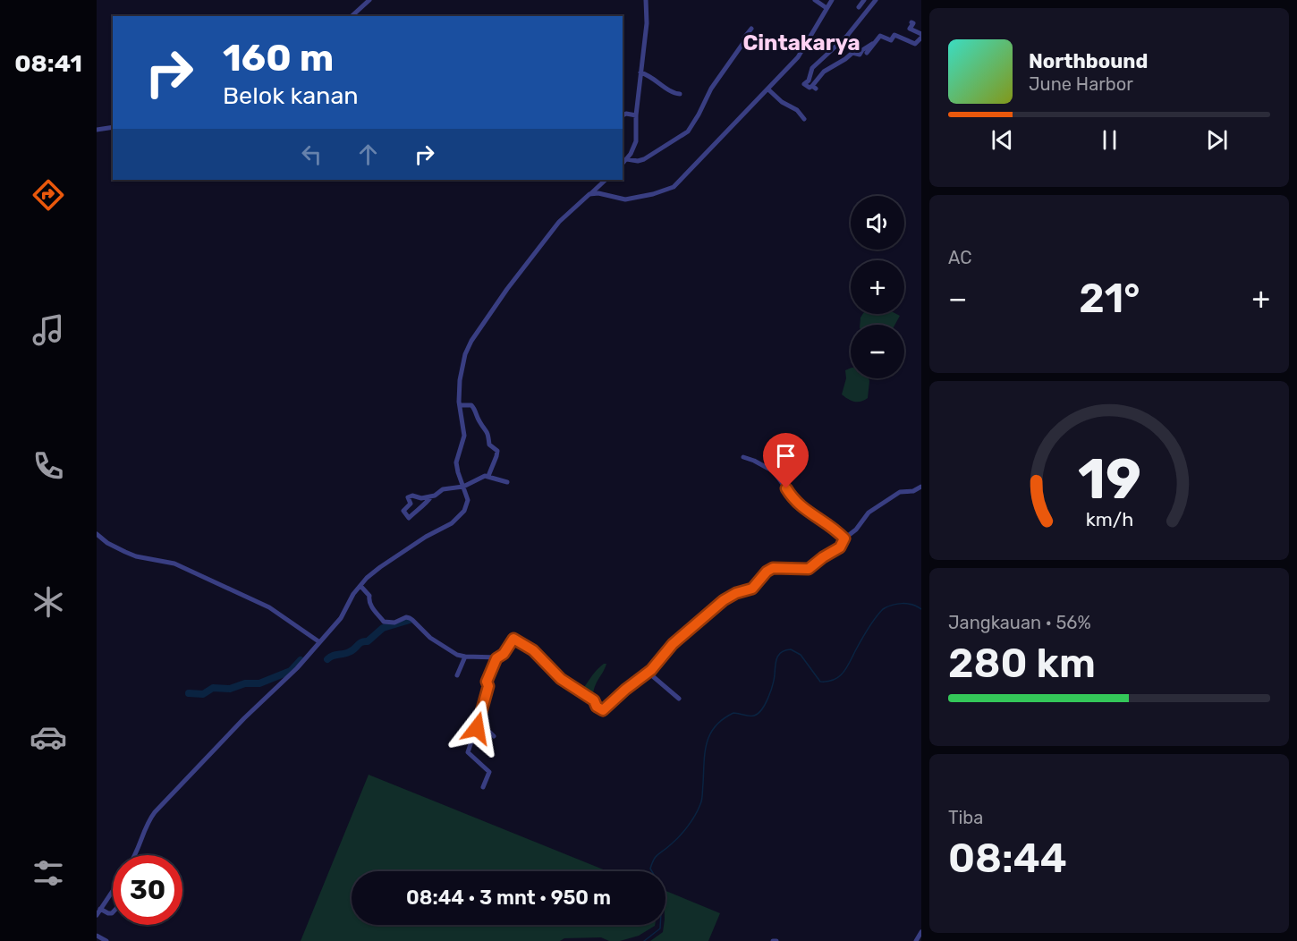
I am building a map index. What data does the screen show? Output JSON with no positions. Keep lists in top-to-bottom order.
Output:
{
  "districts": ["Cintakarya"],
  "page": {
    "tabs": "08:41",
    "turn": ["160 m", "Belok kanan"],
    "song": ["Northbound", "June Harbor"],
    "tile": [
      "AC",
      ["Jangkauan · 56%", "280 km"],
      ["Tiba", "08:44"]
    ],
    "map_buttons": ["+", "−"],
    "heat": ["−", "21°", "+"],
    "limit": "30",
    "trip": "08:44 · 3 mnt · 950 m",
    "gauge": ["19", "km/h"]
  }
}
